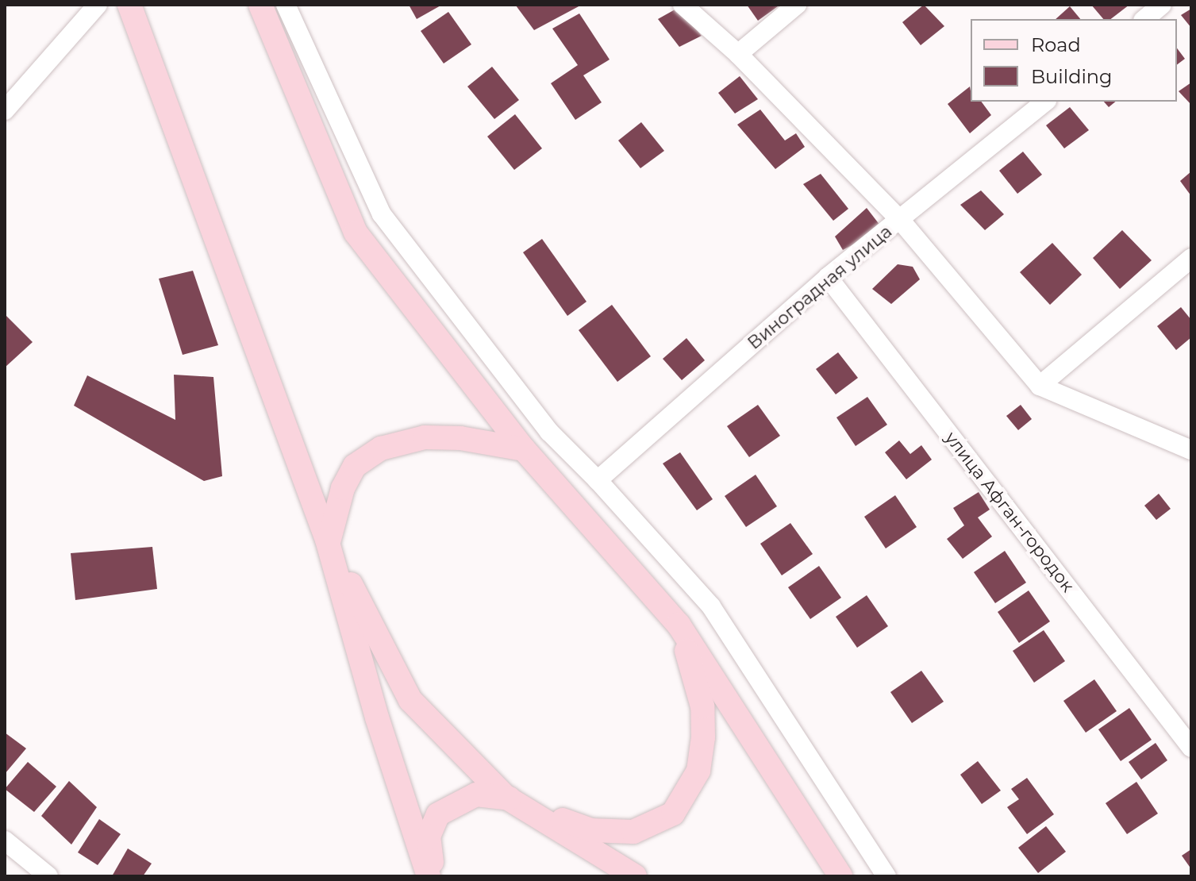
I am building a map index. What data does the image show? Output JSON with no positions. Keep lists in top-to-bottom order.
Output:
{
  "streets": {
    "street": ["Виноградная улица", "улица Афган-городок"]
  },
  "crossings": [
    ["Виноградная улица", "улица Афган-городок"]
  ],
  "legend": ["Road", "Building"]
}
